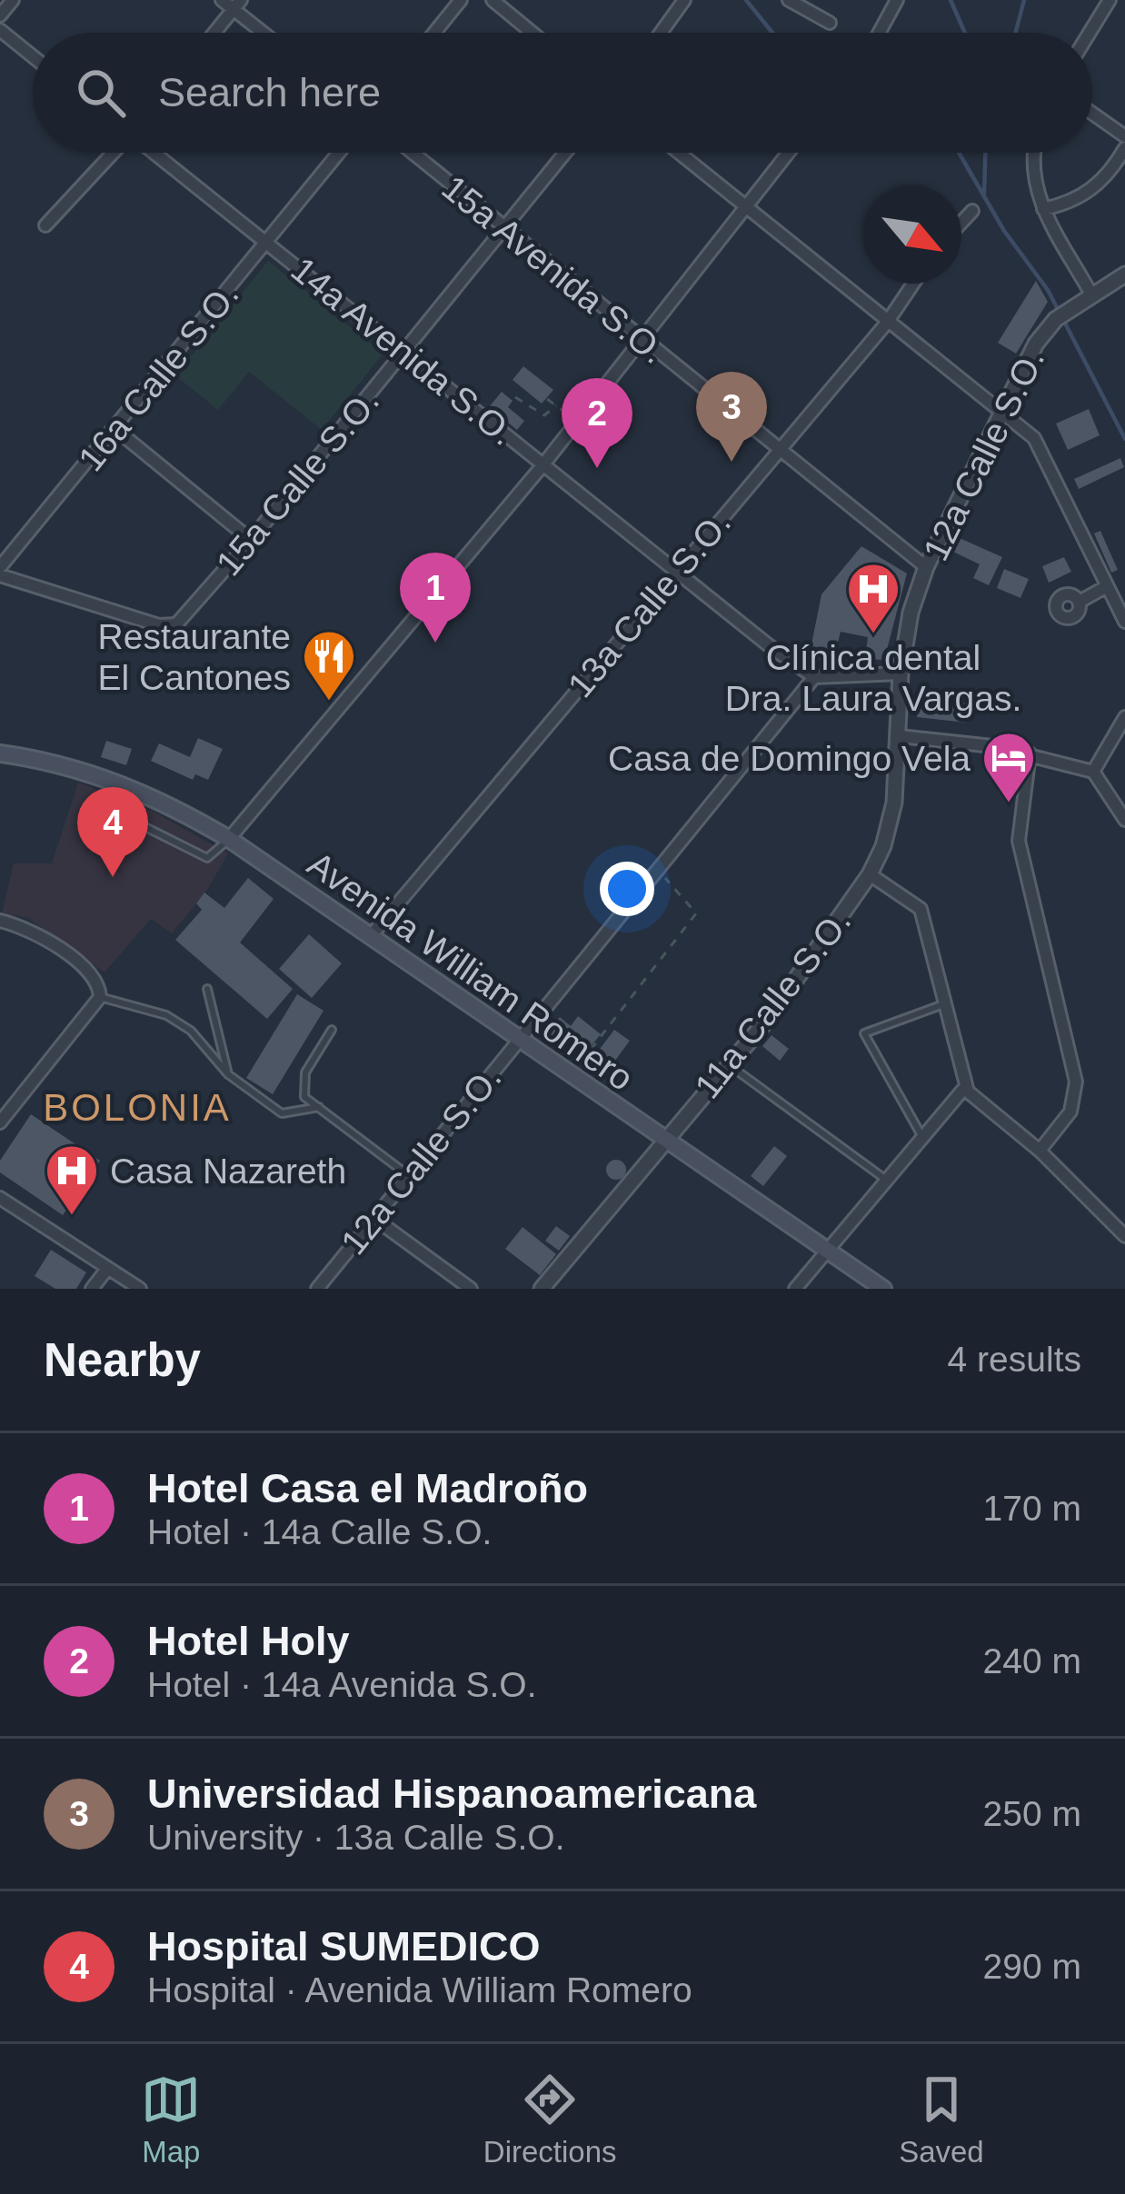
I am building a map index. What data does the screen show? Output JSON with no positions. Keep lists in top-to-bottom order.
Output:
{
  "streets": {
    "main road": ["Avenida William Romero"],
    "street": [
      "15a Avenida S.O.",
      "14a Avenida S.O.",
      "16a Calle S.O.",
      "12a Calle S.O.",
      "15a Calle S.O.",
      "13a Calle S.O.",
      "11a Calle S.O."
    ]
  },
  "crossings": [
    ["15a Avenida S.O.", "12a Calle S.O."],
    ["15a Avenida S.O.", "15a Calle S.O."],
    ["15a Avenida S.O.", "13a Calle S.O."],
    ["14a Avenida S.O.", "16a Calle S.O."],
    ["14a Avenida S.O.", "12a Calle S.O."],
    ["14a Avenida S.O.", "15a Calle S.O."],
    ["14a Avenida S.O.", "13a Calle S.O."],
    ["12a Calle S.O.", "Avenida William Romero"],
    ["12a Calle S.O.", "11a Calle S.O."],
    ["13a Calle S.O.", "Avenida William Romero"],
    ["Avenida William Romero", "11a Calle S.O."]
  ],
  "districts": ["BOLONIA"],
  "places": {
    "hospital": ["Clínica dental Dra. Laura Vargas.", "Casa Nazareth"],
    "restaurant": ["Restaurante El Cantones"],
    "hotel": ["Casa de Domingo Vela"]
  },
  "north": "bottom right",
  "page": {
    "search": "Search here",
    "pins": [
      "3",
      "2",
      "1",
      "4"
    ],
    "heading": ["Nearby", "4 results"],
    "list": [
      {
        "mark": "1",
        "name": "Hotel Casa el Madroño",
        "note": "Hotel · 14a Calle S.O.",
        "value": "170 m"
      },
      {
        "mark": "2",
        "name": "Hotel Holy",
        "note": "Hotel · 14a Avenida S.O.",
        "value": "240 m"
      },
      {
        "mark": "3",
        "name": "Universidad Hispanoamericana",
        "note": "University · 13a Calle S.O.",
        "value": "250 m"
      },
      {
        "mark": "4",
        "name": "Hospital SUMEDICO",
        "note": "Hospital · Avenida William Romero",
        "value": "290 m"
      }
    ],
    "nav": ["Map", "Directions", "Saved"]
  }
}
